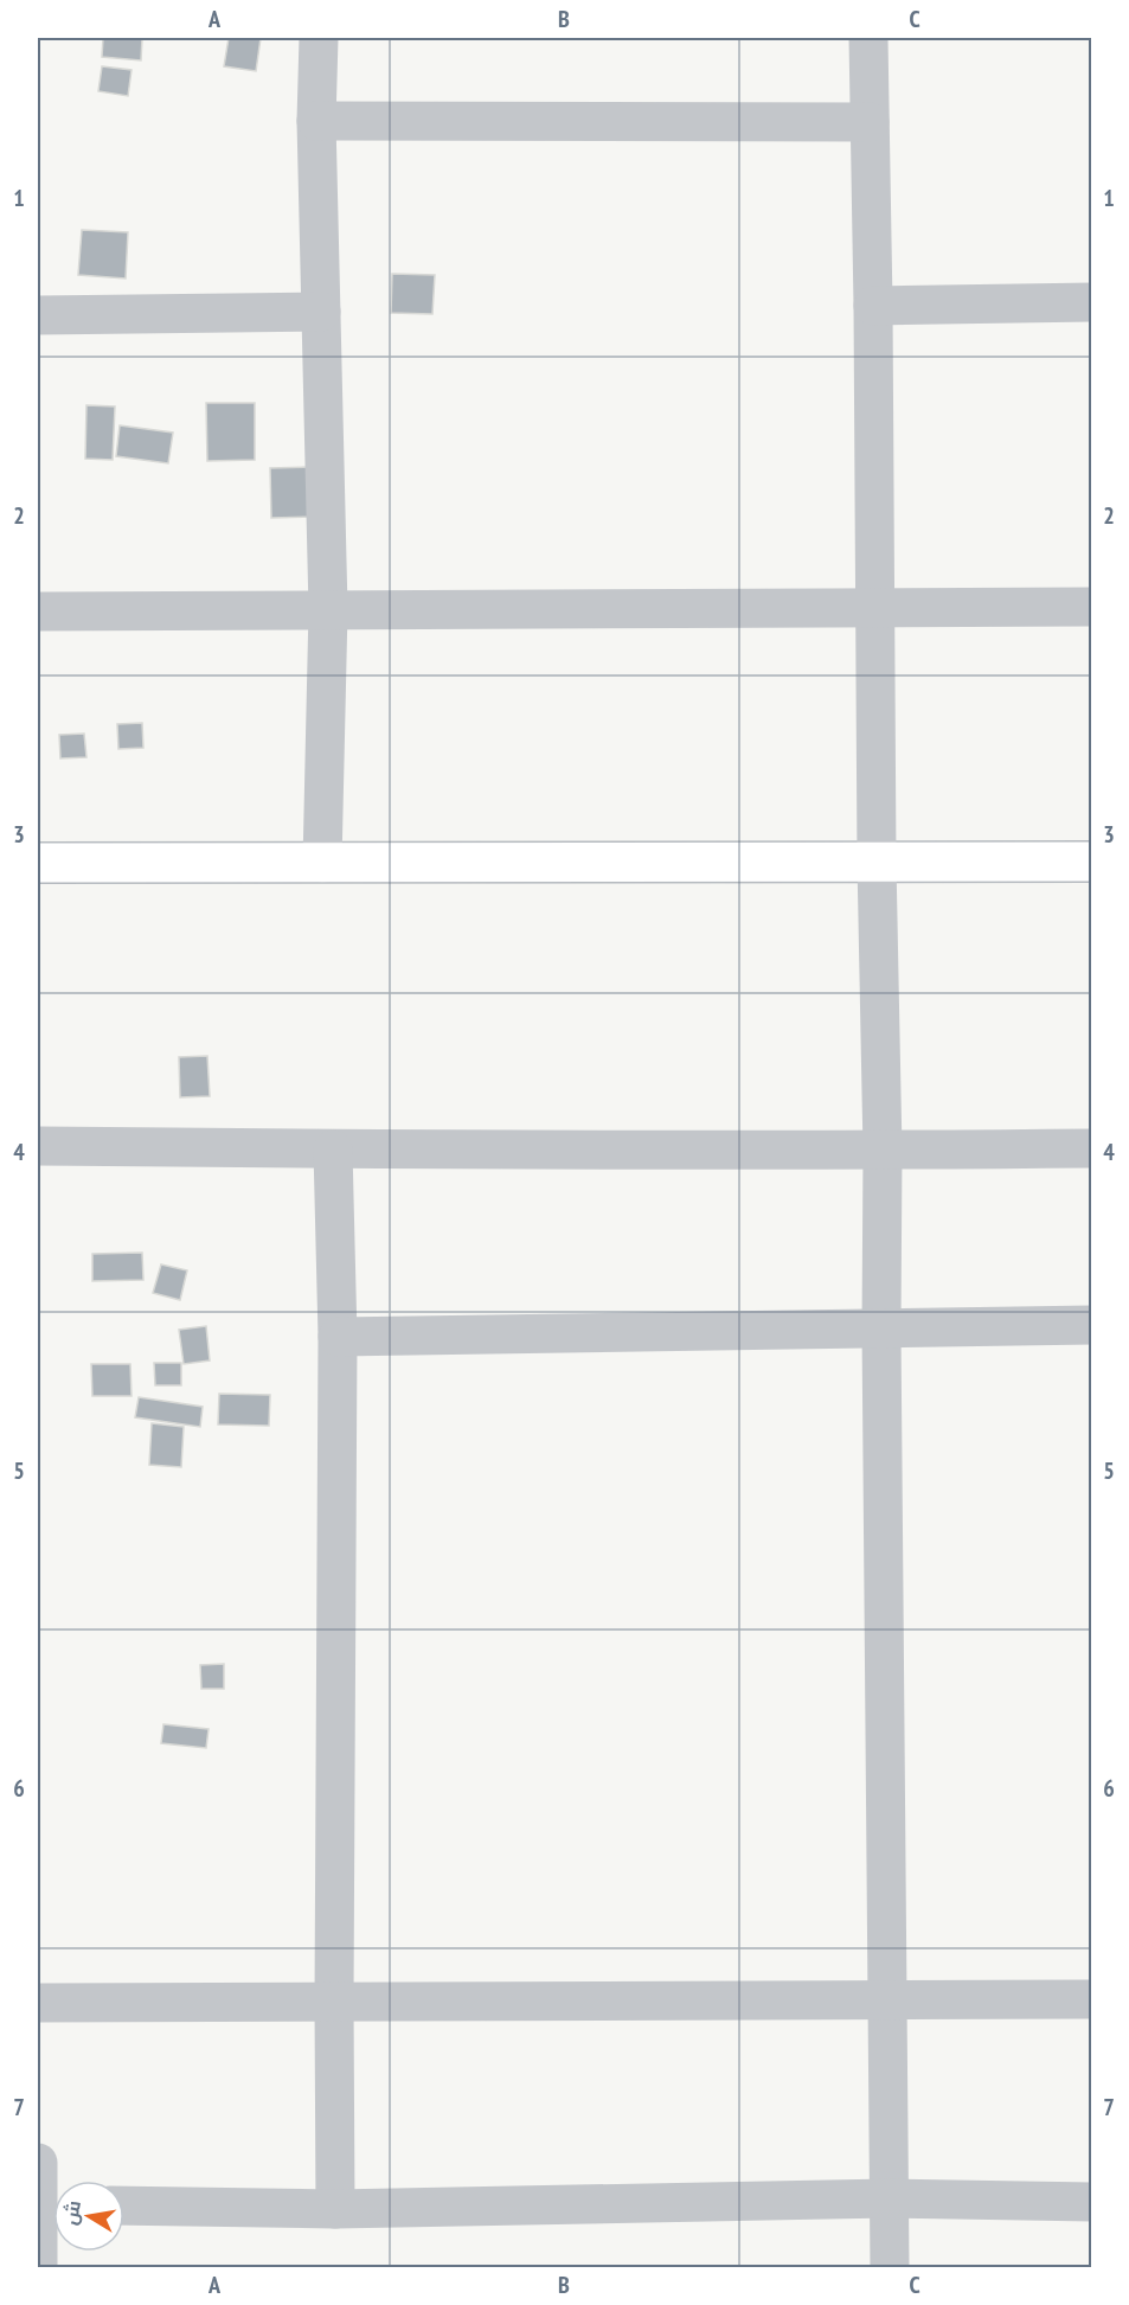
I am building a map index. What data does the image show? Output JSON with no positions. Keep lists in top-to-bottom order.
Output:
{
  "north": "left",
  "grid": {
    "columns": ["A", "B", "C"],
    "rows": [
      "1",
      "2",
      "3",
      "4",
      "5",
      "6",
      "7"
    ]
  }
}
